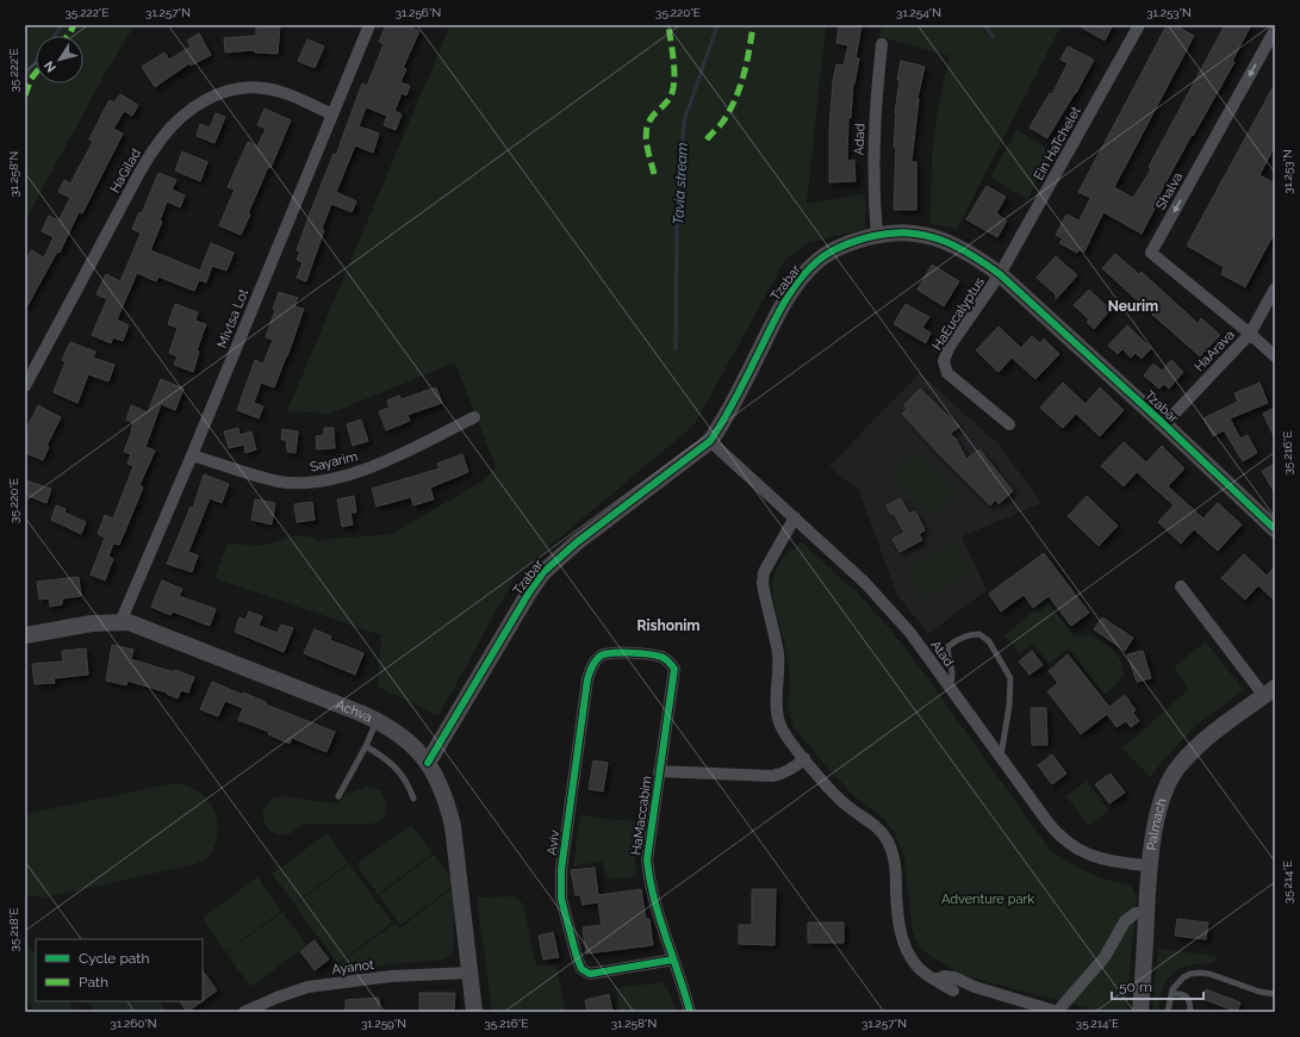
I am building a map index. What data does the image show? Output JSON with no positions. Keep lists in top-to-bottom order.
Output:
{
  "streets": {
    "street": [
      "Adad",
      "Ein HaTchelet",
      "HaGilad",
      "Shalva",
      "Tzabar",
      "HaEucalyptus",
      "Mivtsa Lot",
      "HaArava",
      "Sayarim",
      "Atad",
      "Achva",
      "HaMaccabim",
      "Palmach",
      "Aviv",
      "Ayanot"
    ]
  },
  "crossings": [
    ["Adad", "Tzabar"],
    ["Ein HaTchelet", "Tzabar"],
    ["Ein HaTchelet", "HaEucalyptus"],
    ["HaGilad", "Mivtsa Lot"],
    ["Shalva", "HaArava"],
    ["Tzabar", "HaEucalyptus"],
    ["Tzabar", "HaArava"],
    ["Tzabar", "Atad"],
    ["Tzabar", "Achva"],
    ["Mivtsa Lot", "Sayarim"],
    ["Mivtsa Lot", "Achva"],
    ["Atad", "Palmach"],
    ["Achva", "Ayanot"],
    ["HaMaccabim", "Aviv"]
  ],
  "districts": ["Neurim", "Rishonim"],
  "water": ["Tavia stream"],
  "parks": ["Adventure park"],
  "legend": ["Cycle path", "Path"],
  "scale_bar": "50 m",
  "north": "bottom left",
  "coordinates": [
    "35.222°E",
    "31.257°N",
    "31.256°N",
    "35.220°E",
    "31.254°N",
    "31.253°N",
    "31.258°N",
    "35.216°E",
    "35.214°E",
    "35.218°E",
    "31.260°N",
    "31.259°N"
  ]
}
